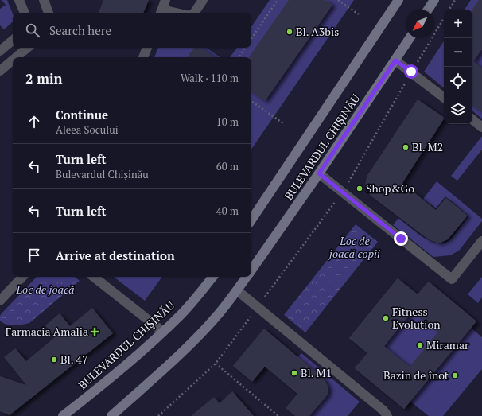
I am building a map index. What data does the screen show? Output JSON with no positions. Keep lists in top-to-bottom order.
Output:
{
  "streets": {
    "main road": ["BULEVARDUL CHIȘINĂU"]
  },
  "parks": ["Loc de joacă copii", "Loc de joacă"],
  "places": {
    "other": [
      "Bl. A3bis",
      "Bl. M2",
      "Shop&Go",
      "Fitness Evolution",
      "Miramar",
      "Bl. 47",
      "Bl. M1",
      "Bazin de înot"
    ],
    "health": ["Farmacia Amalia"]
  },
  "north": "bottom left",
  "page": {
    "map_buttons": ["+", "−"],
    "search": "Search here",
    "heading": ["2 min", "Walk · 110 m"],
    "list": [
      ["Continue", "Aleea Socului", "10 m"],
      ["Turn left", "Bulevardul Chișinău", "60 m"],
      ["Turn left", "40 m"],
      "Arrive at destination"
    ]
  }
}
